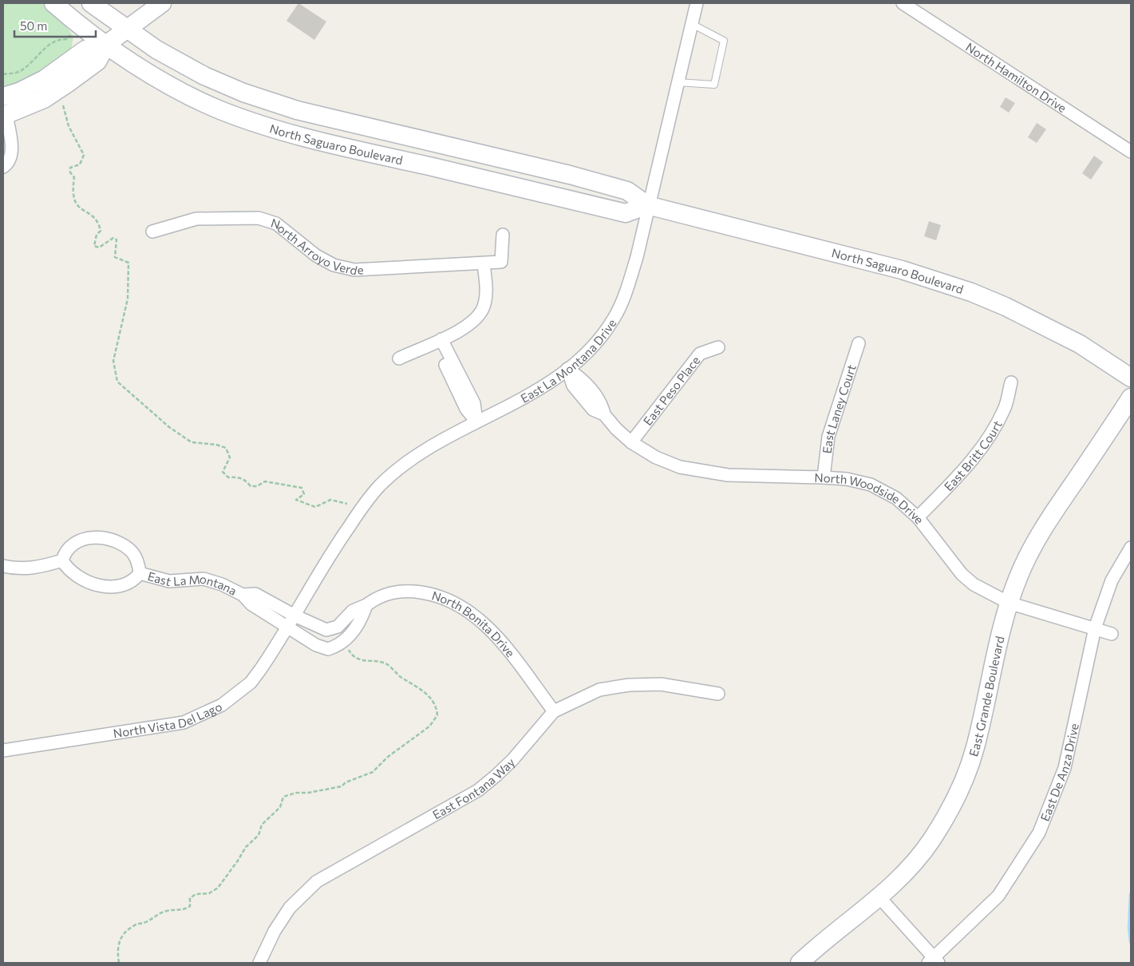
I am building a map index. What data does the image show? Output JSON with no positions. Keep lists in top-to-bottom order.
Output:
{
  "streets": {
    "main road": ["North Saguaro Boulevard", "East Grande Boulevard"],
    "street": [
      "North Hamilton Drive",
      "North Arroyo Verde",
      "East La Montana Drive",
      "East Peso Place",
      "East Laney Court",
      "East Britt Court",
      "North Woodside Drive",
      "East La Montana",
      "North Bonita Drive",
      "North Vista Del Lago",
      "East De Anza Drive",
      "East Fontana Way"
    ]
  },
  "crossings": [
    ["North Saguaro Boulevard", "East La Montana Drive"],
    ["East La Montana Drive", "North Woodside Drive"],
    ["East La Montana Drive", "East La Montana"],
    ["East La Montana Drive", "North Vista Del Lago"],
    ["East Peso Place", "North Woodside Drive"],
    ["East Laney Court", "North Woodside Drive"],
    ["East Britt Court", "North Woodside Drive"],
    ["North Woodside Drive", "East Grande Boulevard"],
    ["North Woodside Drive", "East De Anza Drive"],
    ["East La Montana", "North Vista Del Lago"],
    ["North Bonita Drive", "East Fontana Way"]
  ],
  "scale_bar": "50 m"
}
